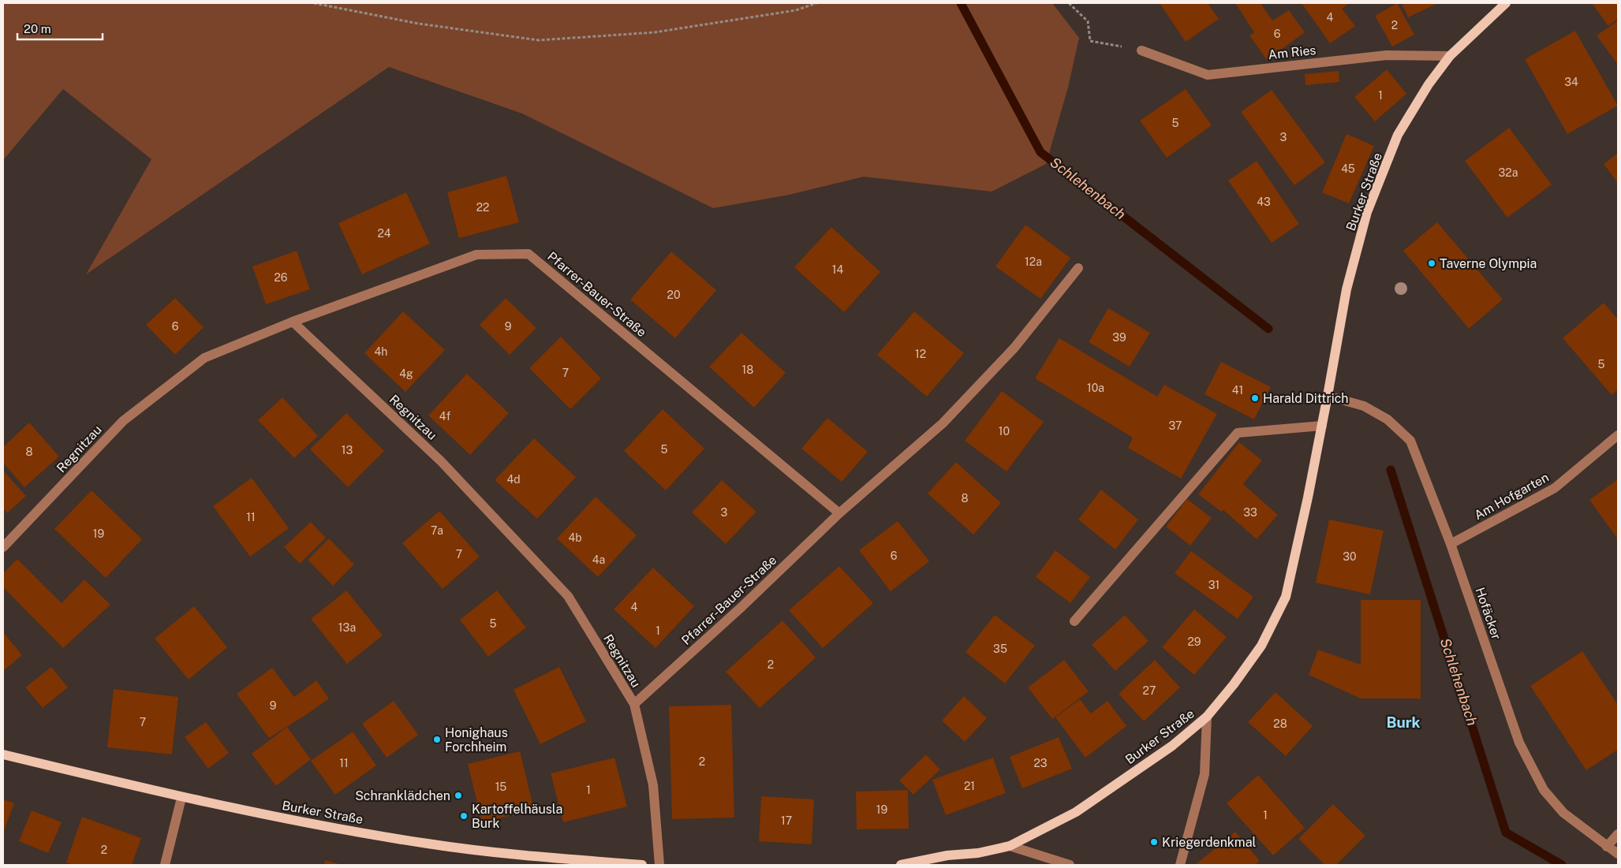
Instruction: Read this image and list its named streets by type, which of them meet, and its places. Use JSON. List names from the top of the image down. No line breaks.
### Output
{"streets":{"main road":["Burker Straße"],"street":["Am Ries","Pfarrer-Bauer-Straße","Regnitzau","Am Hofgarten","Hofäcker"]},"crossings":[["Am Ries","Burker Straße"],["Burker Straße","Hofäcker"],["Pfarrer-Bauer-Straße","Regnitzau"],["Am Hofgarten","Hofäcker"]],"districts":["Burk"],"water":["Schlehenbach"],"places":["Taverne Olympia","Harald Dittrich","Honighaus Forchheim","Schranklädchen","Kartoffelhäusla Burk","Kriegerdenkmal"],"house_numbers":["4","2","6","34","1","5","3","45","32a","43","22","24","12a","14","26","20","6","9","39","4h","12","5","18","7","4g","10a","41","4f","37","10","5","13","8","4d","8","3","33","11","7a","19","4b","7","6","30","4a","31","4","5","13a","1","29","35","2","27","9","7","28","2","11","23","21","15","1","19","1","17","2"],"scale_bar":"20 m"}
